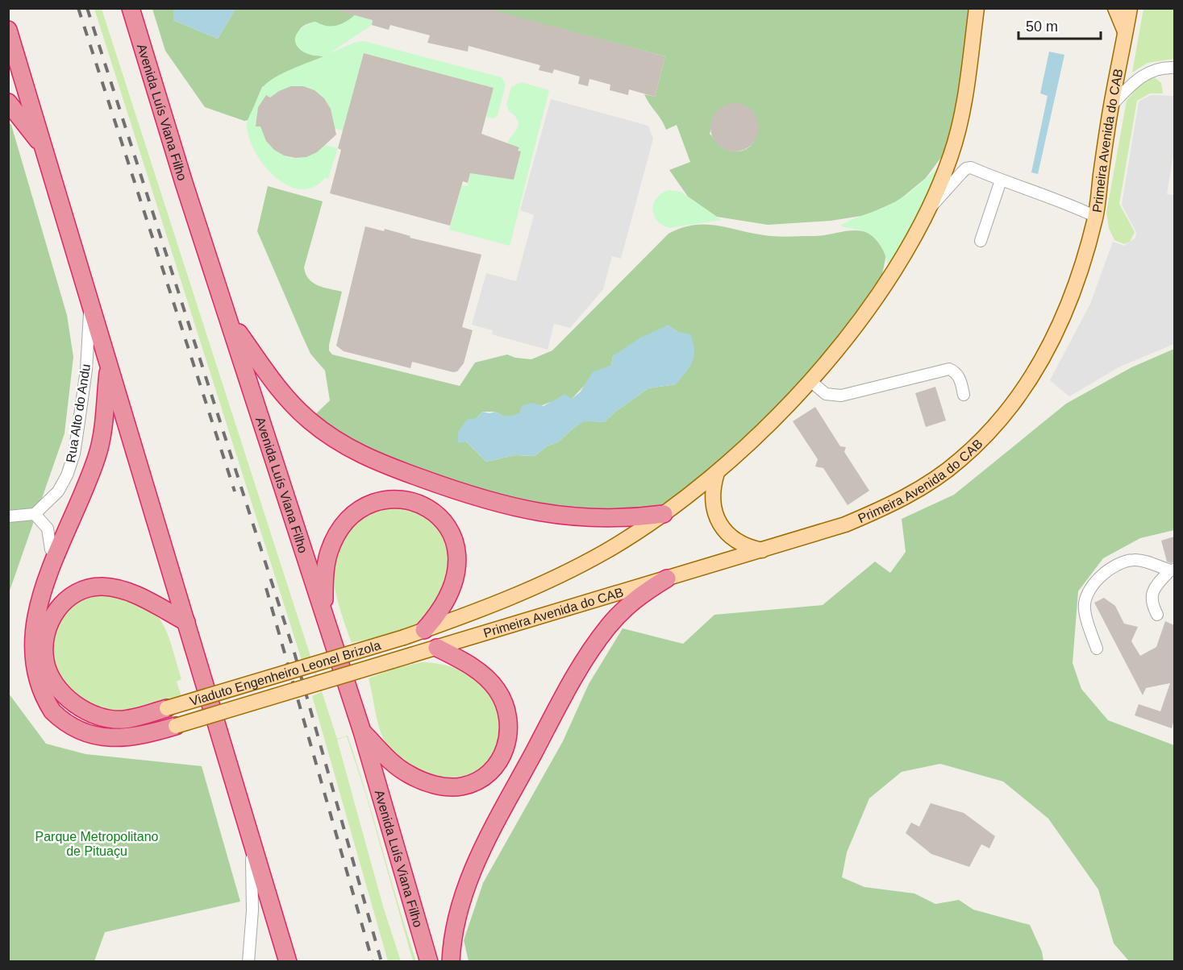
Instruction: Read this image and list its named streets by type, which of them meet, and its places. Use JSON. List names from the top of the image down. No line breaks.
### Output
{"streets":{"highway":["Avenida Luís Viana Filho"],"main road":["Primeira Avenida do CAB","Viaduto Engenheiro Leonel Brizola"],"lane":["Rua Alto do Andu"]},"crossings":[["Primeira Avenida do CAB","Viaduto Engenheiro Leonel Brizola"]],"parks":["Parque Metropolitano de Pituaçu"],"scale_bar":"50 m"}
